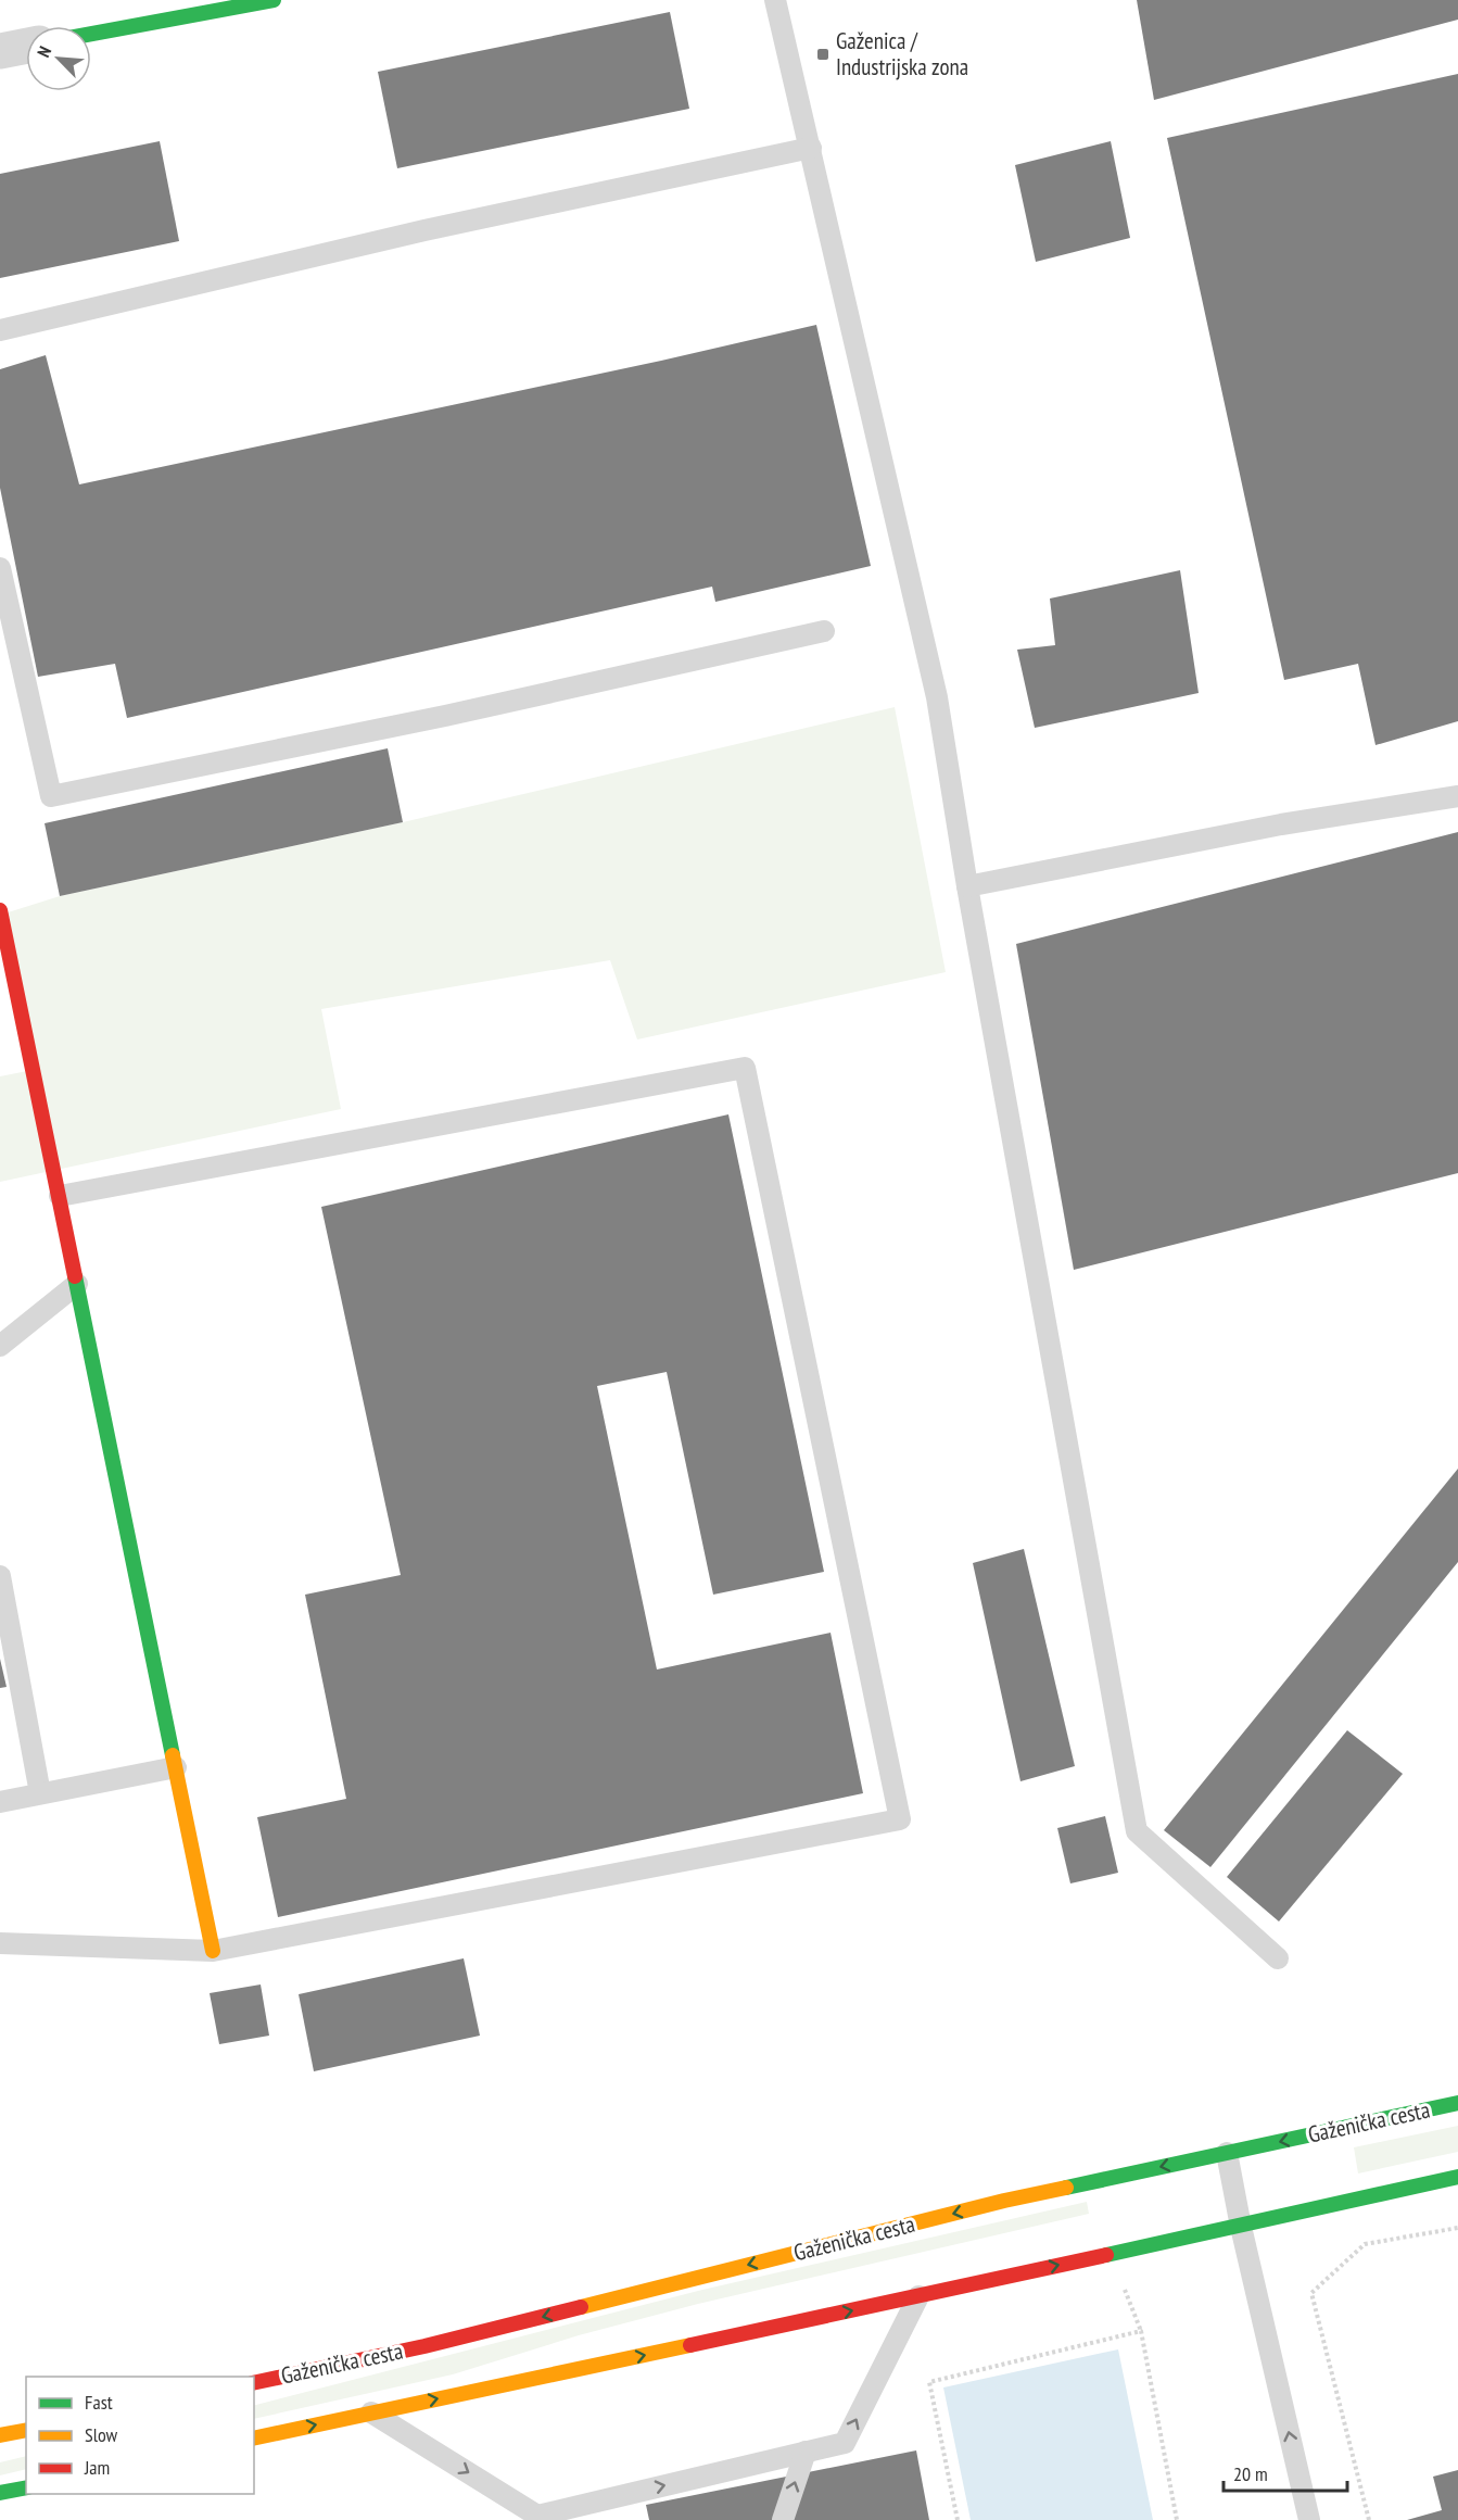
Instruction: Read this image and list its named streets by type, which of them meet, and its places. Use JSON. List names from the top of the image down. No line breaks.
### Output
{"streets":{"main road":["Gaženička cesta"]},"places":{"transit":["Gaženica / Industrijska zona"]},"legend":["Fast","Slow","Jam"],"scale_bar":"20 m","north":"top left"}
